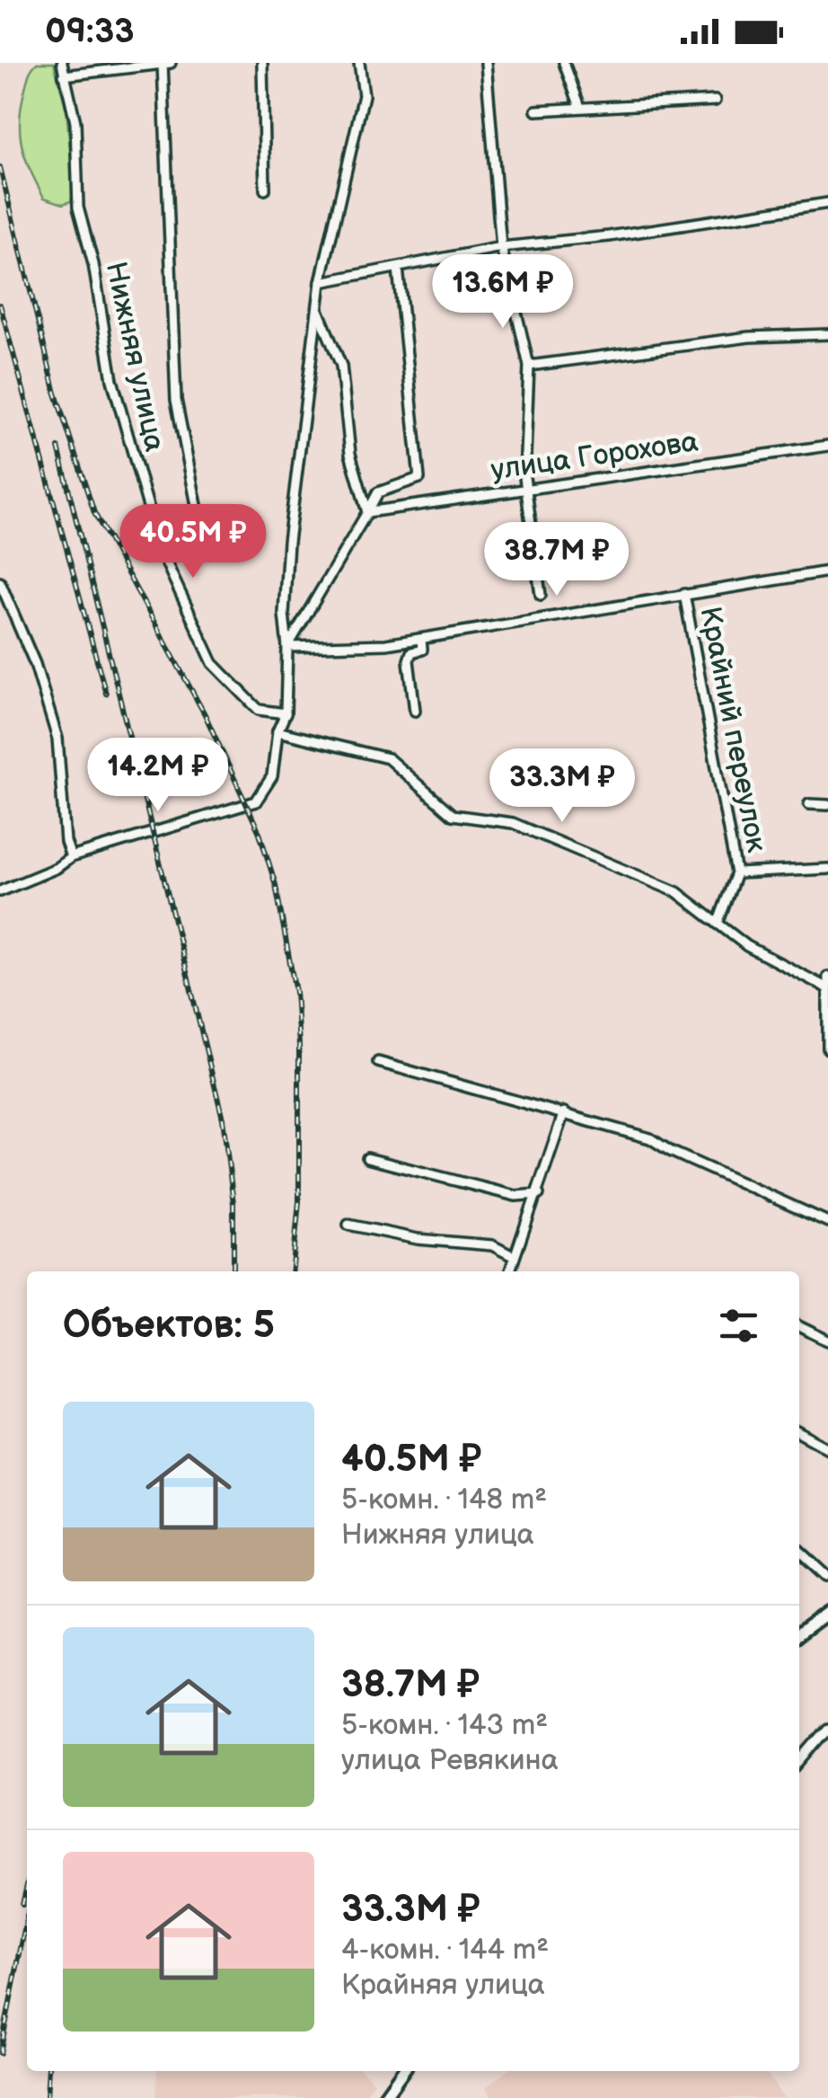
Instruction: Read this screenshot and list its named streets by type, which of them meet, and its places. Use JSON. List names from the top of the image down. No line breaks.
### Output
{"streets":{"street":["Нижняя улица","улица Горохова","Крайний переулок"]},"page":{"status":"09:33","price":["13.6M ₽","40.5M ₽","38.7M ₽","14.2M ₽","33.3M ₽"],"heading":"Объектов: 5","list":[{"name":"40.5M ₽","note":"5-комн. · 148 m² · Нижняя улица"},{"name":"38.7M ₽","note":"5-комн. · 143 m² · улица Ревякина"},{"name":"33.3M ₽","note":"4-комн. · 144 m² · Крайняя улица"}]}}
